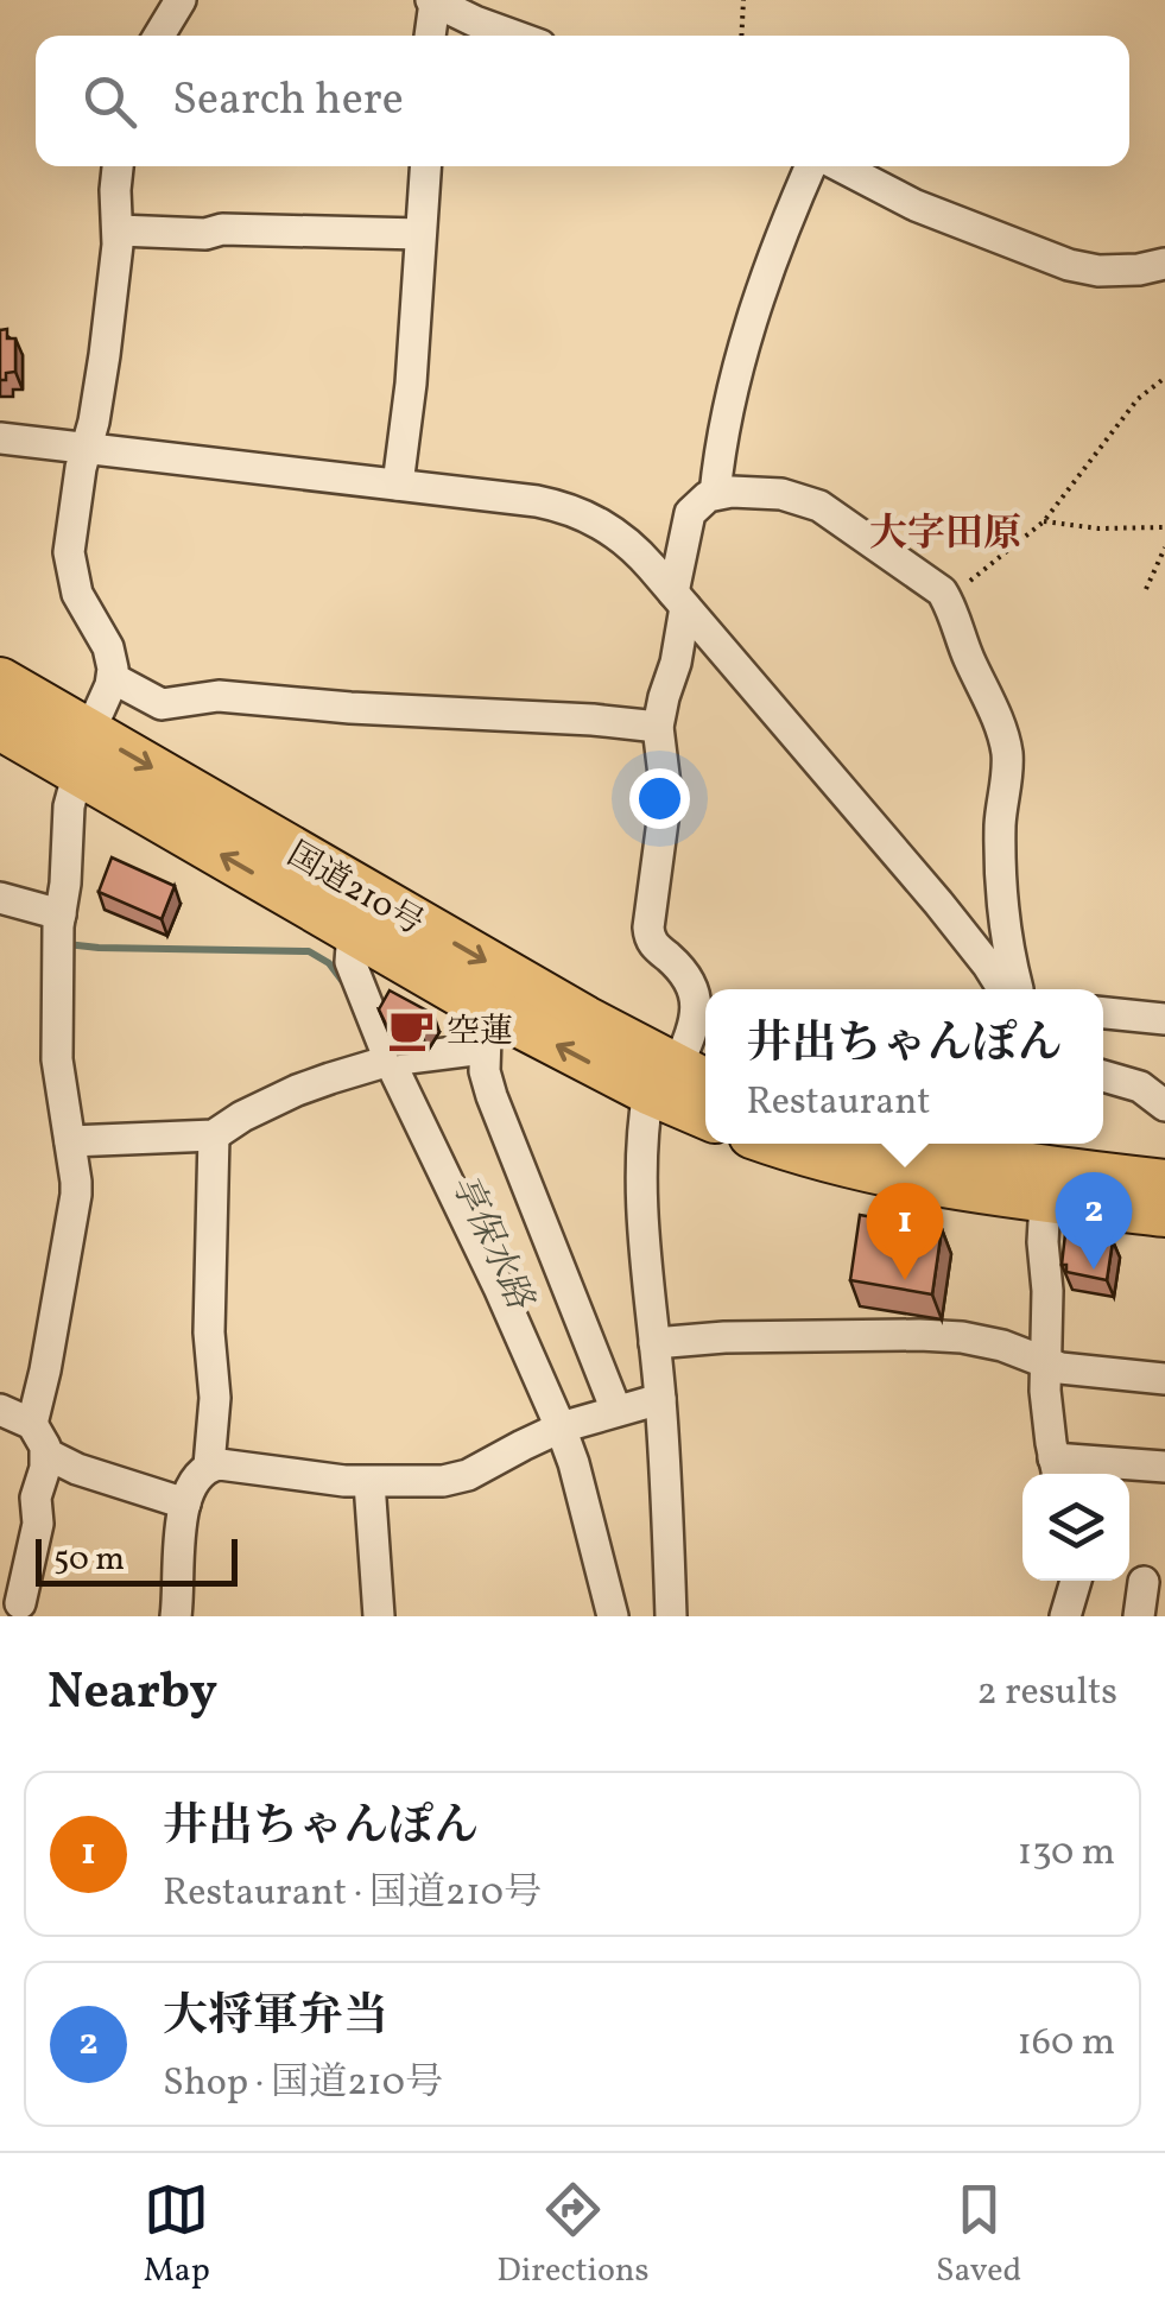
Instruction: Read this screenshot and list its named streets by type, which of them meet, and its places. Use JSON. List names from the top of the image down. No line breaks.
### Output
{"streets":{"highway":["国道210号"]},"districts":["大字田原"],"water":["享保水路"],"places":{"cafe":["空蓮"]},"scale_bar":"50 m","page":{"search":"Search here","popup":["井出ちゃんぽん","Restaurant"],"pins":["2","1"],"scale":"50 m","heading":["Nearby","2 results"],"list":[{"mark":"1","name":"井出ちゃんぽん","note":"Restaurant · 国道210号","value":"130 m"},{"mark":"2","name":"大将軍弁当","note":"Shop · 国道210号","value":"160 m"}],"nav":["Map","Directions","Saved"]}}
